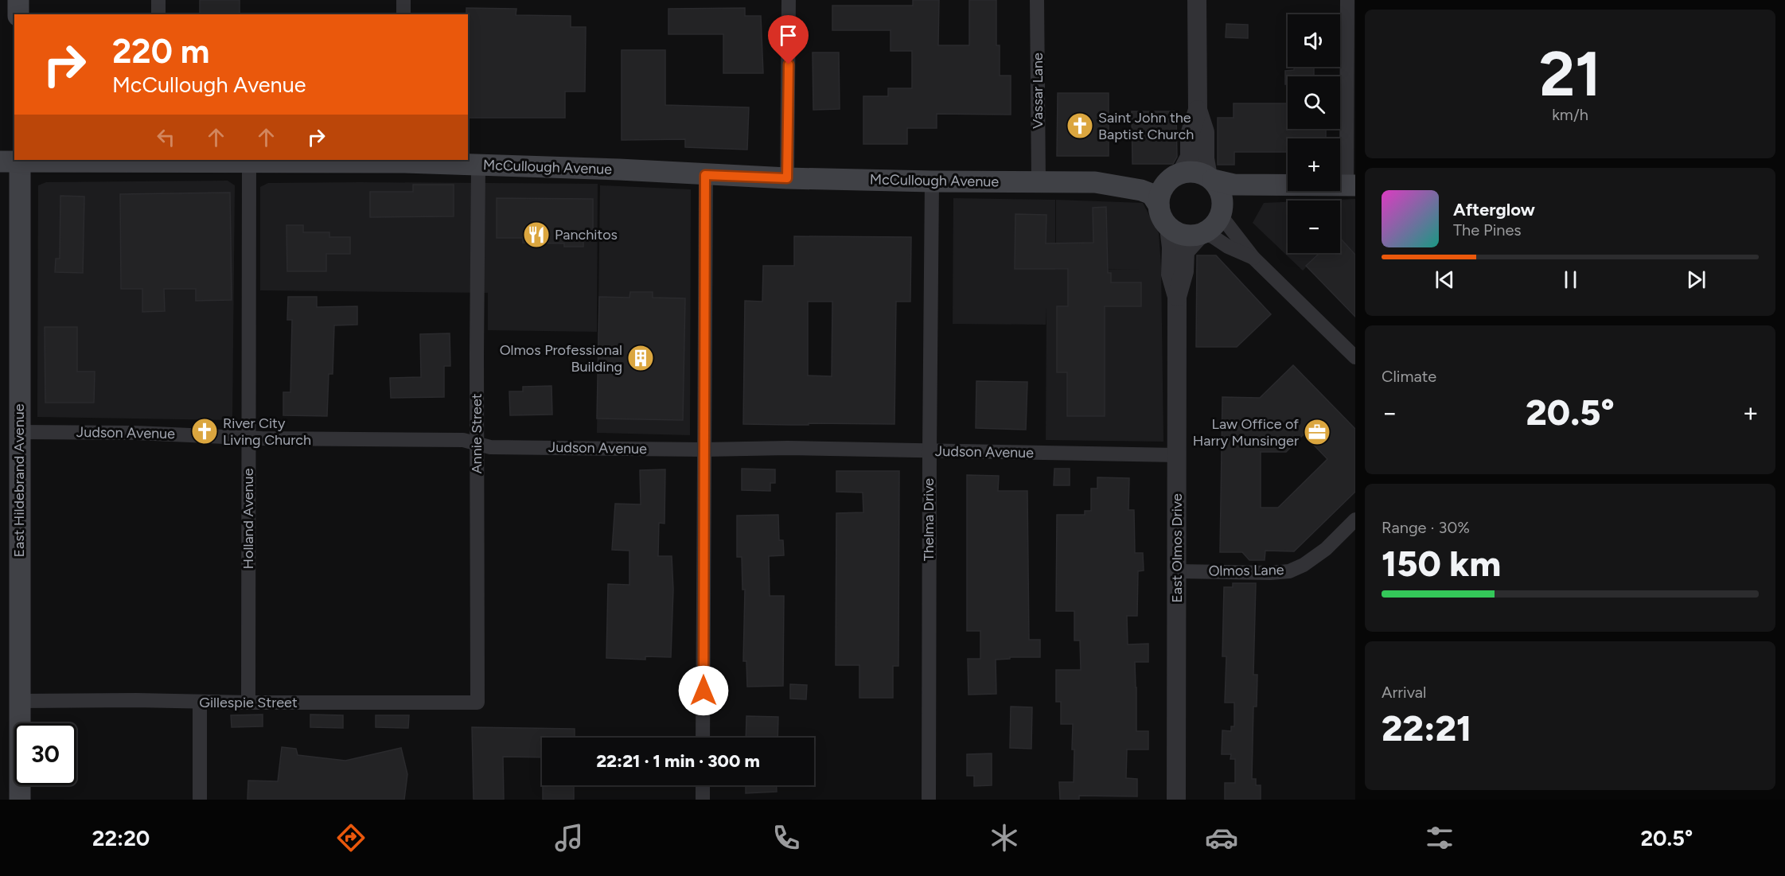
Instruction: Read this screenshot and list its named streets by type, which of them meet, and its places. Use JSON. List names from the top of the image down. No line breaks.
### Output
{"streets":{"main road":["McCullough Avenue","East Hildebrand Avenue"],"street":["Vassar Lane","Judson Avenue","Annie Street","Holland Avenue","Thelma Drive","East Olmos Drive","Olmos Lane","Gillespie Street"]},"crossings":[["Vassar Lane","McCullough Avenue"],["McCullough Avenue","Annie Street"],["McCullough Avenue","East Hildebrand Avenue"],["McCullough Avenue","Holland Avenue"],["McCullough Avenue","Thelma Drive"],["McCullough Avenue","East Olmos Drive"],["Judson Avenue","Annie Street"],["Judson Avenue","East Hildebrand Avenue"],["Judson Avenue","Holland Avenue"],["Judson Avenue","Thelma Drive"],["Judson Avenue","East Olmos Drive"],["Annie Street","Gillespie Street"],["East Hildebrand Avenue","Gillespie Street"],["Holland Avenue","Gillespie Street"],["East Olmos Drive","Olmos Lane"]],"places":{"church":["Saint John the Baptist Church","River City Living Church"],"restaurant":["Panchitos"],"building":["Olmos Professional Building"],"office":["Law Office of Harry Munsinger"]},"page":{"tile":[["21","km/h"],"Climate",["Range · 30%","150 km"],["Arrival","22:21"]],"map_buttons":["+","−"],"turn":["220 m","McCullough Avenue"],"song":["Afterglow","The Pines"],"heat":["−","20.5°","+"],"limit":"30","trip":"22:21 · 1 min · 300 m","tabs":["22:20","20.5°"]}}
